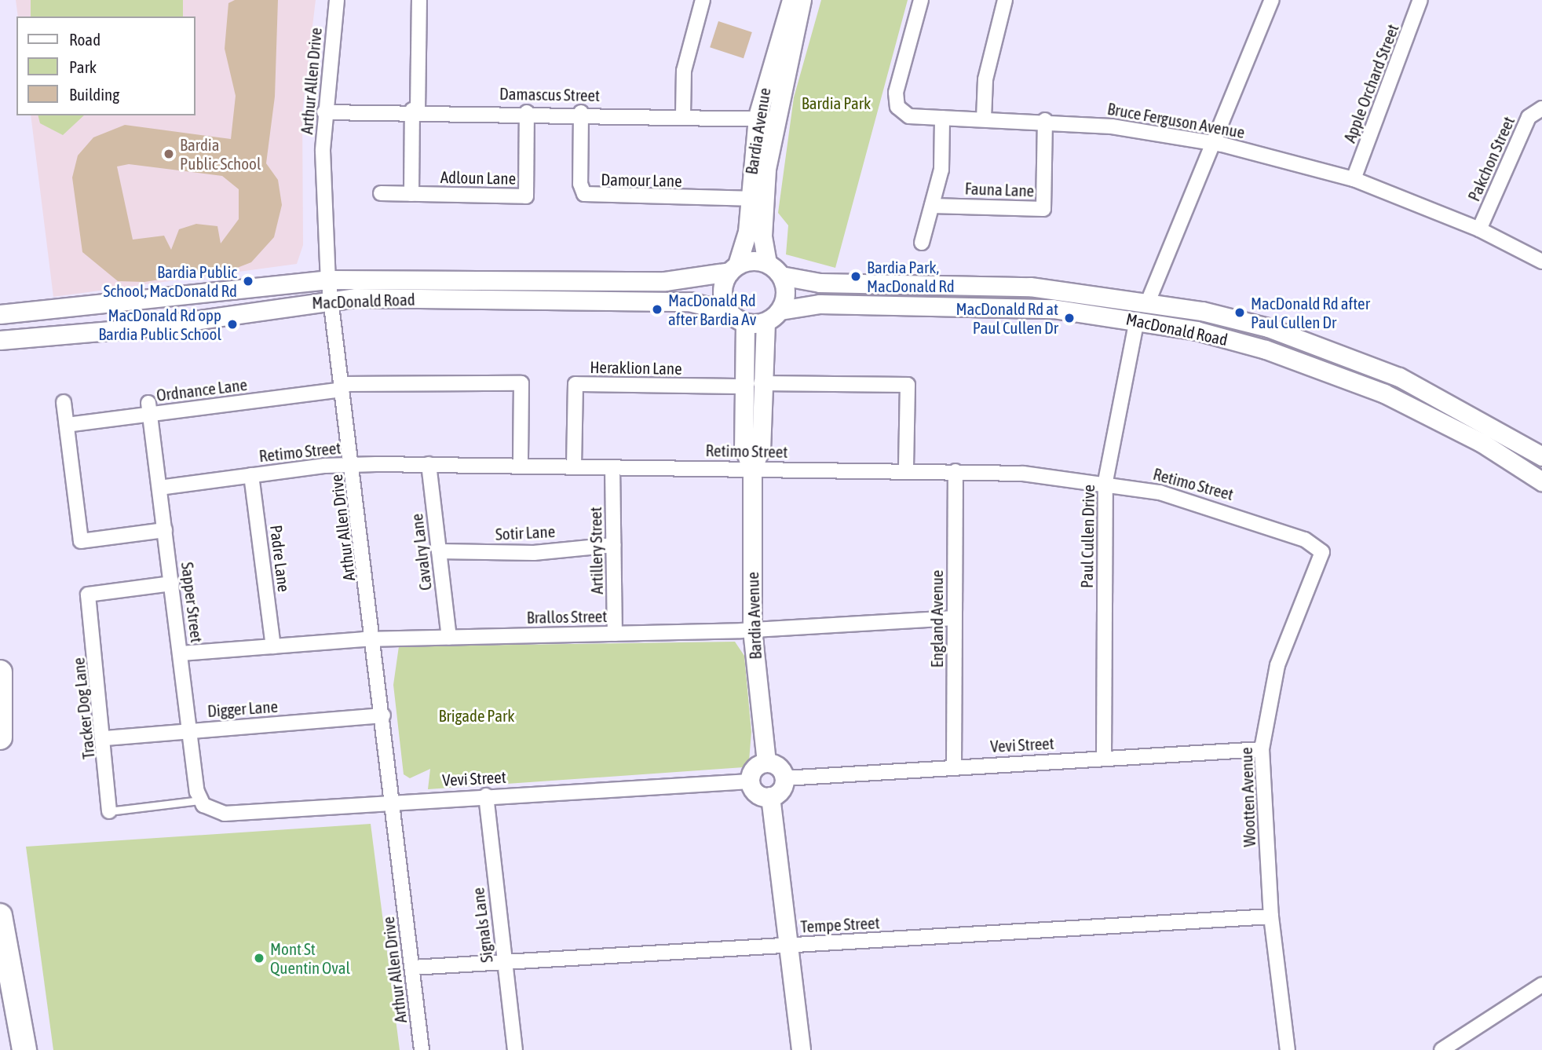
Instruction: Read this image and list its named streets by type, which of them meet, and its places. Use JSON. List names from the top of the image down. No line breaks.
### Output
{"streets":{"street":["Arthur Allen Drive","Apple Orchard Street","Damascus Street","Bruce Ferguson Avenue","Bardia Avenue","Pakchon Street","Adloun Lane","Damour Lane","Fauna Lane","MacDonald Road","Heraklion Lane","Ordnance Lane","Retimo Street","Sotir Lane","Paul Cullen Drive","Artillery Street","Cavalry Lane","Padre Lane","Sapper Street","Brallos Street","England Avenue","Tracker Dog Lane","Digger Lane","Vevi Street","Wootten Avenue","Tempe Street","Signals Lane"]},"crossings":[["Arthur Allen Drive","Damascus Street"],["Arthur Allen Drive","MacDonald Road"],["Arthur Allen Drive","Ordnance Lane"],["Arthur Allen Drive","Retimo Street"],["Arthur Allen Drive","Brallos Street"],["Arthur Allen Drive","Digger Lane"],["Arthur Allen Drive","Vevi Street"],["Arthur Allen Drive","Tempe Street"],["Apple Orchard Street","Bruce Ferguson Avenue"],["Damascus Street","Bardia Avenue"],["Damascus Street","Adloun Lane"],["Damascus Street","Damour Lane"],["Bruce Ferguson Avenue","Pakchon Street"],["Bruce Ferguson Avenue","Fauna Lane"],["Bardia Avenue","Damour Lane"],["Bardia Avenue","MacDonald Road"],["Bardia Avenue","Heraklion Lane"],["Bardia Avenue","Retimo Street"],["Bardia Avenue","Brallos Street"],["Bardia Avenue","Vevi Street"],["MacDonald Road","Paul Cullen Drive"],["Heraklion Lane","Retimo Street"],["Ordnance Lane","Retimo Street"],["Ordnance Lane","Sapper Street"],["Retimo Street","Paul Cullen Drive"],["Retimo Street","Artillery Street"],["Retimo Street","Cavalry Lane"],["Retimo Street","Padre Lane"],["Retimo Street","Sapper Street"],["Retimo Street","England Avenue"],["Retimo Street","Wootten Avenue"],["Sotir Lane","Artillery Street"],["Sotir Lane","Cavalry Lane"],["Paul Cullen Drive","Vevi Street"],["Artillery Street","Brallos Street"],["Cavalry Lane","Brallos Street"],["Padre Lane","Brallos Street"],["Sapper Street","Brallos Street"],["Sapper Street","Tracker Dog Lane"],["Sapper Street","Digger Lane"],["Sapper Street","Vevi Street"],["Brallos Street","England Avenue"],["England Avenue","Vevi Street"],["Tracker Dog Lane","Digger Lane"],["Tracker Dog Lane","Vevi Street"],["Vevi Street","Wootten Avenue"],["Vevi Street","Signals Lane"],["Wootten Avenue","Tempe Street"],["Tempe Street","Signals Lane"]],"parks":["Bardia Park","Brigade Park"],"places":["Bardia Public School","Bardia Park, MacDonald Rd","Bardia Public School, MacDonald Rd","MacDonald Rd after Bardia Av","MacDonald Rd after Paul Cullen Dr","MacDonald Rd at Paul Cullen Dr","MacDonald Rd opp Bardia Public School","Mont St Quentin Oval"],"legend":["Road","Park","Building"]}
